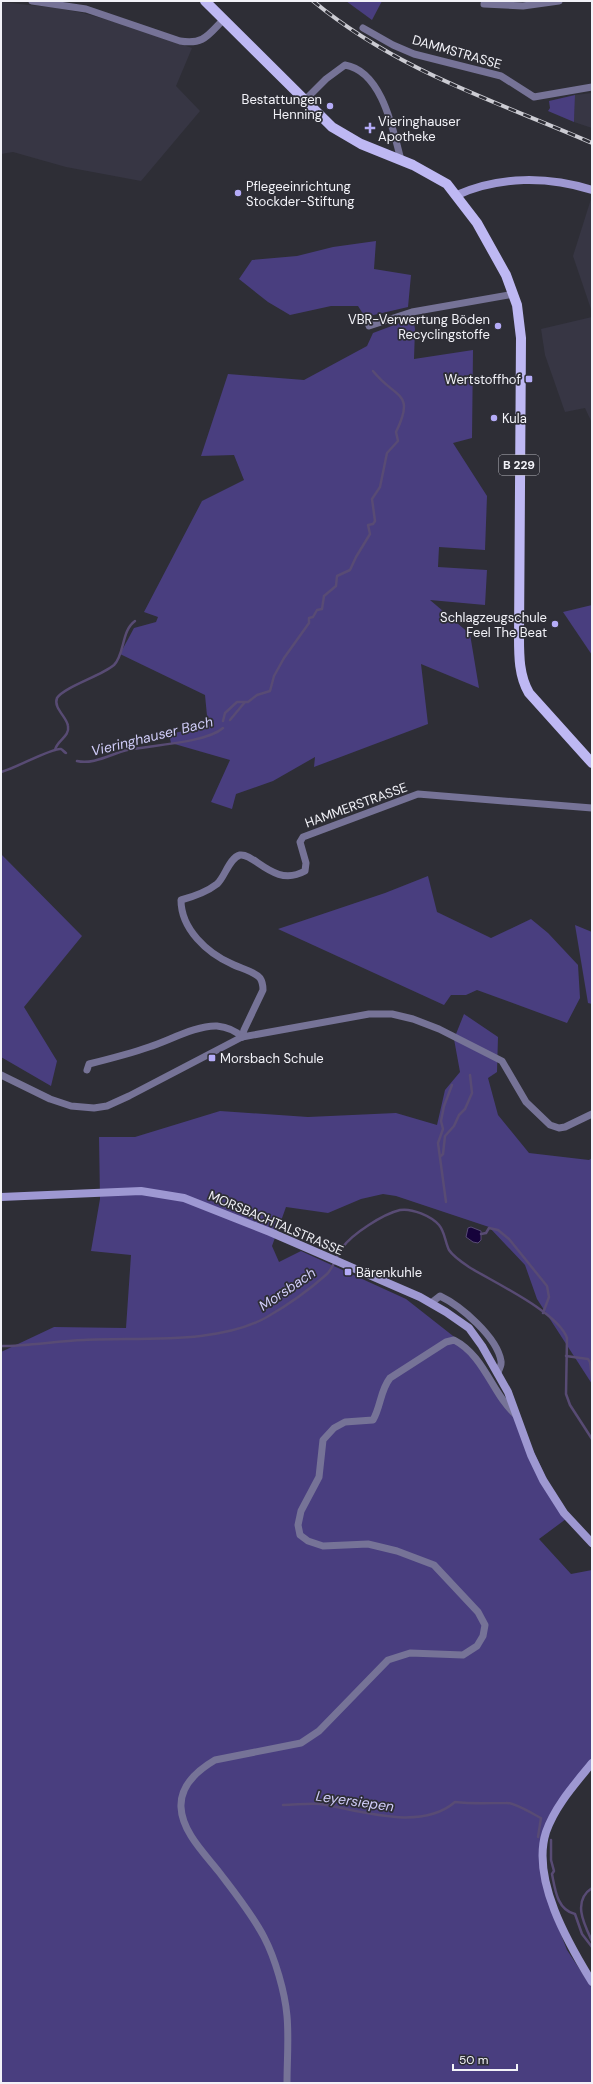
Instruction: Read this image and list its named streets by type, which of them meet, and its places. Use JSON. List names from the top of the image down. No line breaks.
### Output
{"streets":{"main road":["B 229","MORSBACHTALSTRASSE"],"street":["DAMMSTRASSE","HAMMERSTRASSE"]},"water":["Vieringhauser Bach","Morsbach","Leyersiepen"],"places":{"other":["Bestattungen Henning","Pflegeeinrichtung Stockder-Stiftung","VBR-Verwertung Böden Recyclingstoffe","Kula","Schlagzeugschule Feel The Beat"],"health":["Vieringhauser Apotheke"],"transit":["Wertstoffhof","Morsbach Schule","Bärenkuhle"]},"scale_bar":"50 m"}
